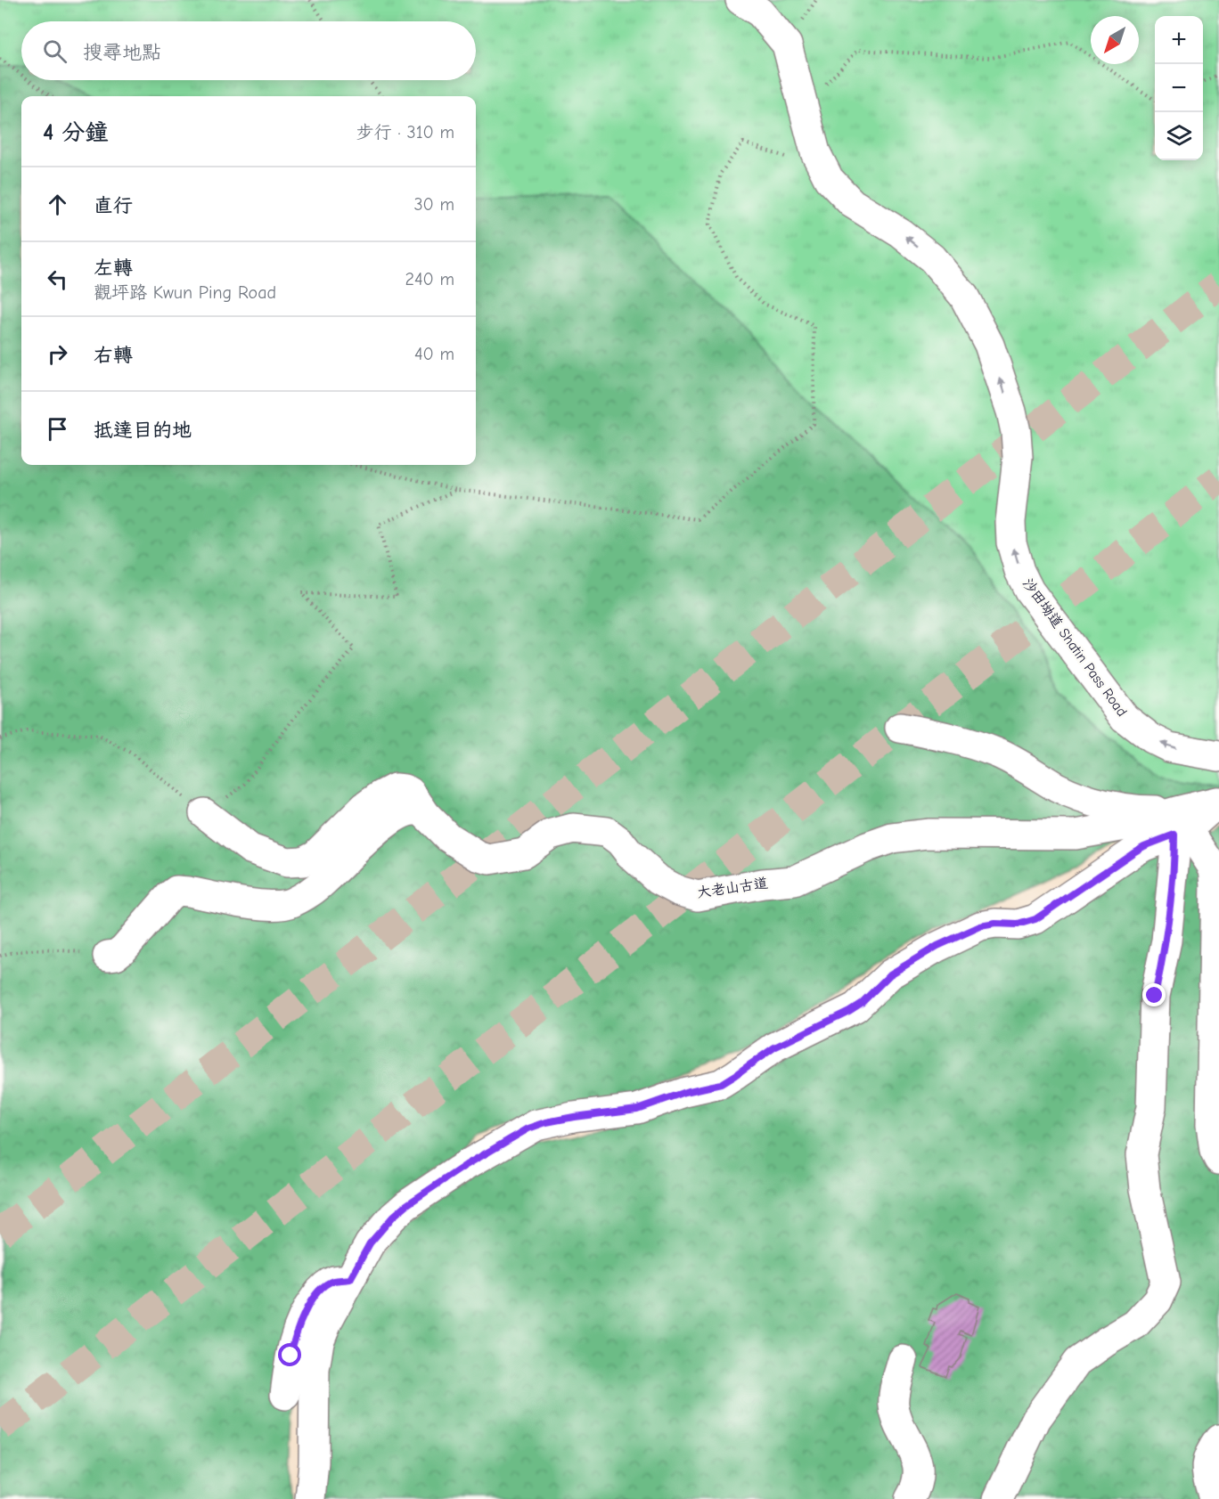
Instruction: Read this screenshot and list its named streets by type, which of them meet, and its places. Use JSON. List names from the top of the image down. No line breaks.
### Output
{"streets":{"street":["沙田坳道 Shatin Pass Road","大老山古道"]},"one_way":["沙田坳道 Shatin Pass Road"],"north":"bottom left","page":{"map_buttons":["+","−"],"search":"搜尋地點","heading":["4 分鐘","步行 · 310 m"],"list":[["直行","30 m"],["左轉","觀坪路 Kwun Ping Road","240 m"],["右轉","40 m"],"抵達目的地"]}}
